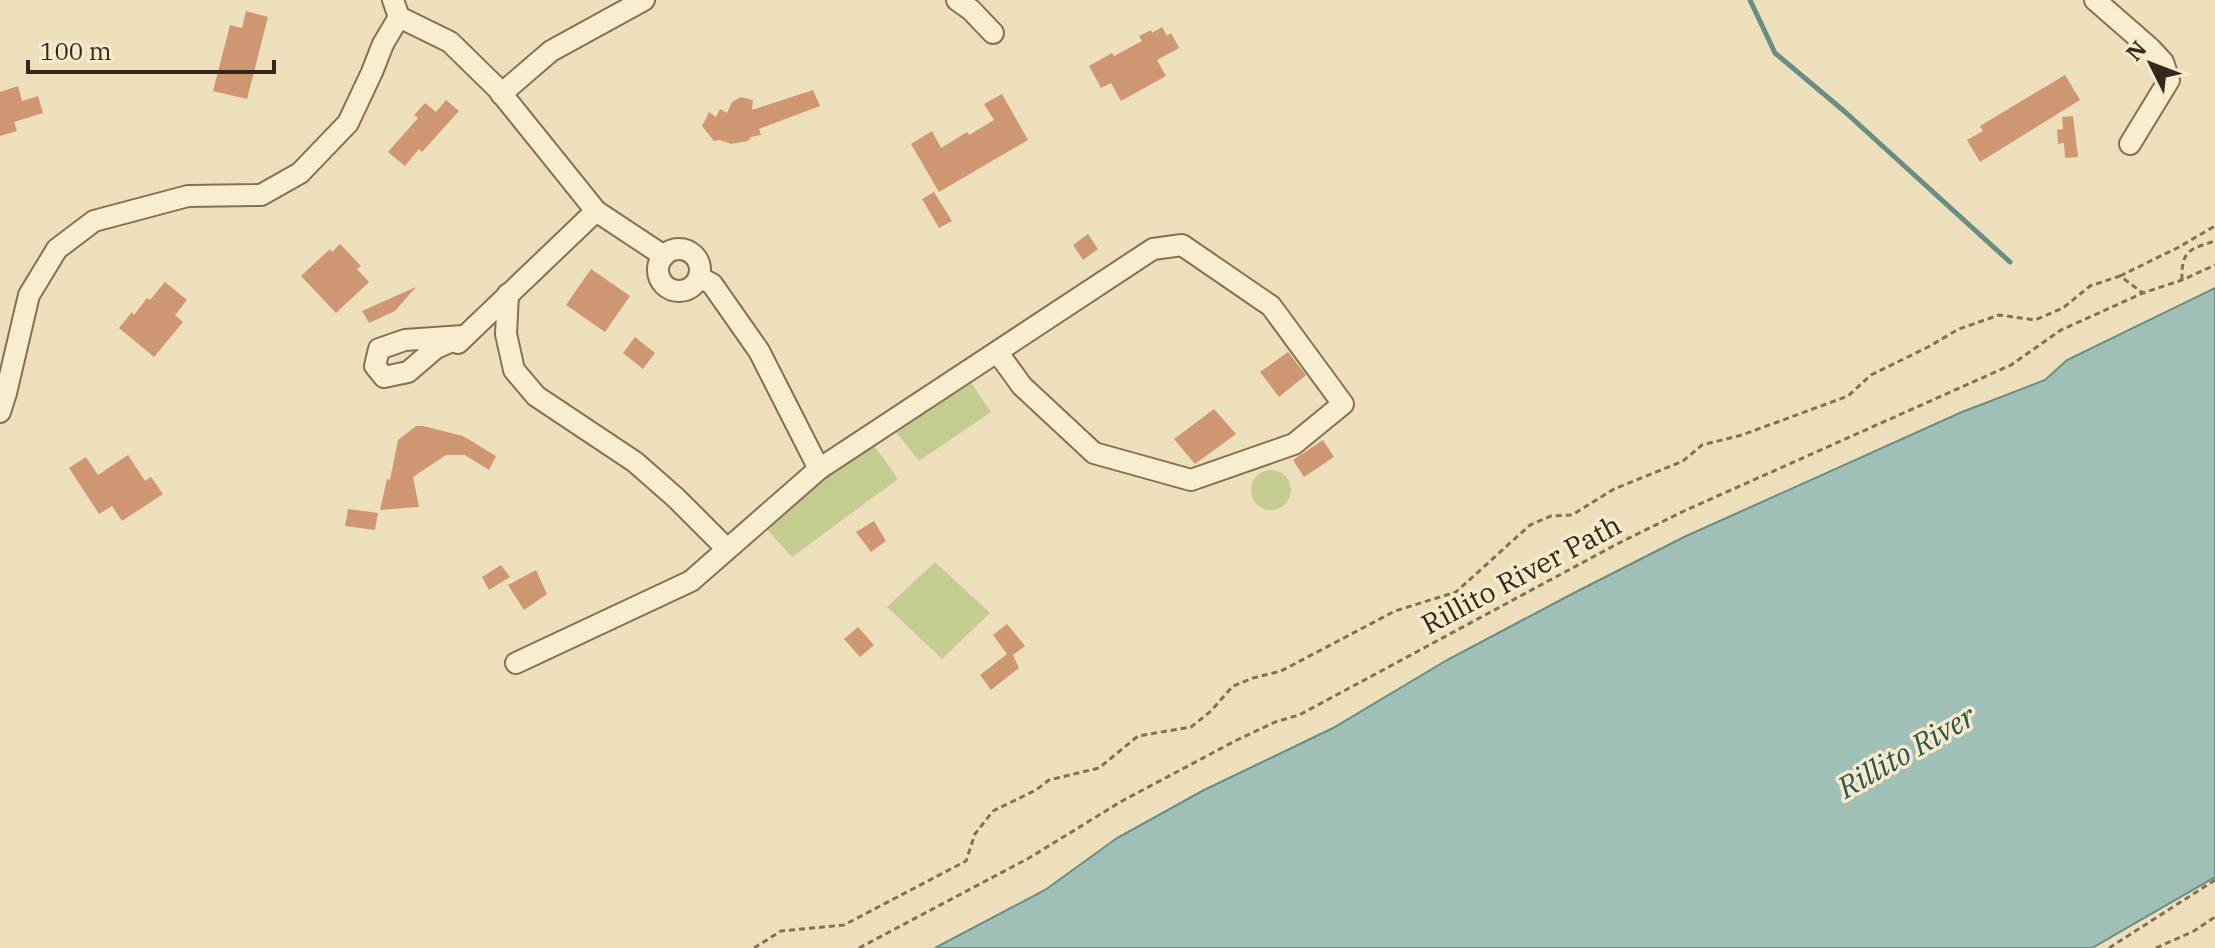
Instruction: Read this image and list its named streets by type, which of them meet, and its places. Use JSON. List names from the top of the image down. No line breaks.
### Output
{"streets":{"path":["Rillito River Path"]},"water":["Rillito River"],"scale_bar":"100 m","north":"top left"}
